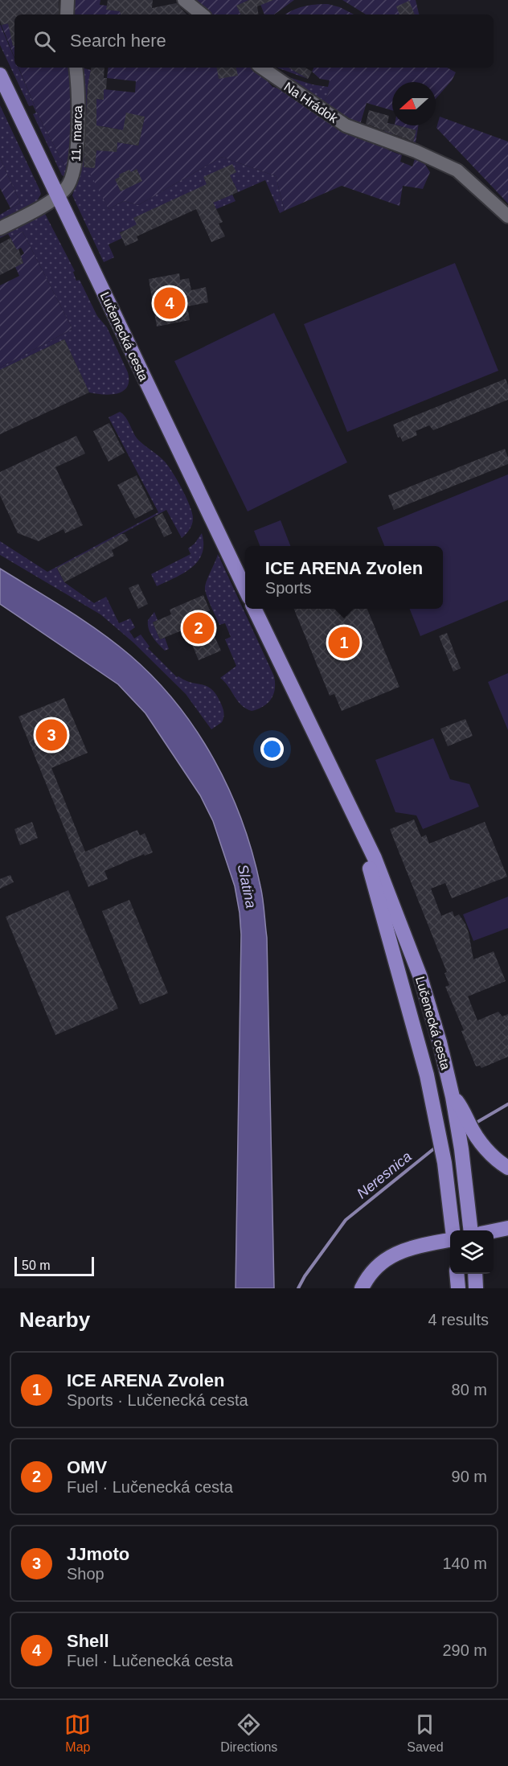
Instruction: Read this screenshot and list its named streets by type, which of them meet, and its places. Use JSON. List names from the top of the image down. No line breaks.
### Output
{"streets":{"main road":["Lučenecká cesta"],"street":["Na Hrádok","11. marca"]},"crossings":[["11. marca","Lučenecká cesta"]],"water":["Slatina","Neresnica"],"scale_bar":"50 m","north":"left","page":{"search":"Search here","pins":["4","2","1","3"],"popup":["ICE ARENA Zvolen","Sports"],"scale":"50 m","heading":["Nearby","4 results"],"list":[{"mark":"1","name":"ICE ARENA Zvolen","note":"Sports · Lučenecká cesta","value":"80 m"},{"mark":"2","name":"OMV","note":"Fuel · Lučenecká cesta","value":"90 m"},{"mark":"3","name":"JJmoto","note":"Shop","value":"140 m"},{"mark":"4","name":"Shell","note":"Fuel · Lučenecká cesta","value":"290 m"}],"nav":["Map","Directions","Saved"]}}
